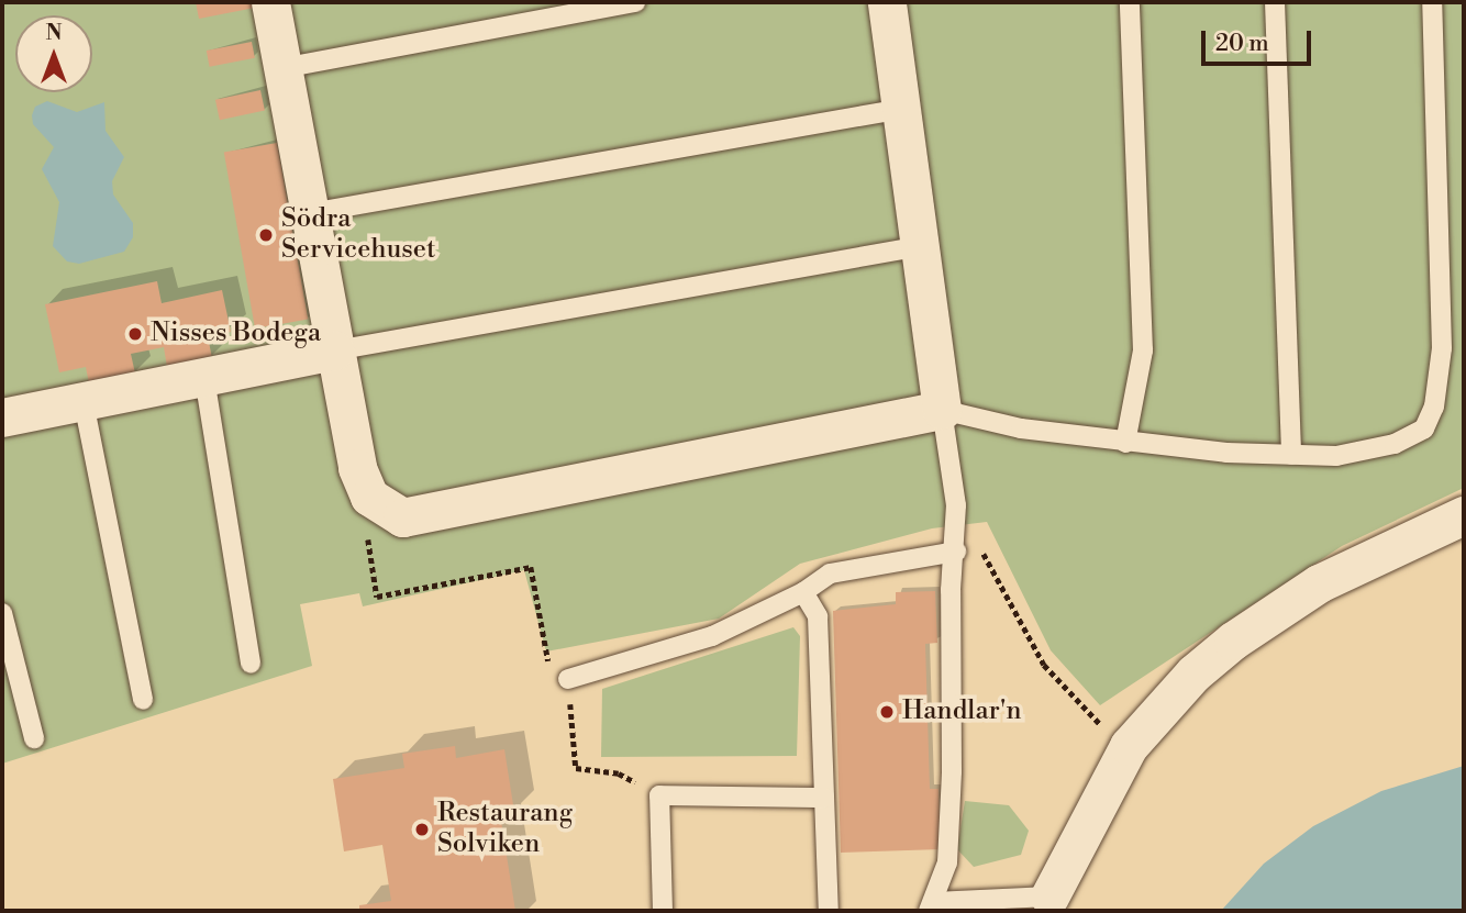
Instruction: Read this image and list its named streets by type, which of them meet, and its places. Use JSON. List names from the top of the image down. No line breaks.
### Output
{"places":["Södra Servicehuset","Nisses Bodega","Handlar'n","Restaurang Solviken"],"scale_bar":"20 m","north":"top"}
